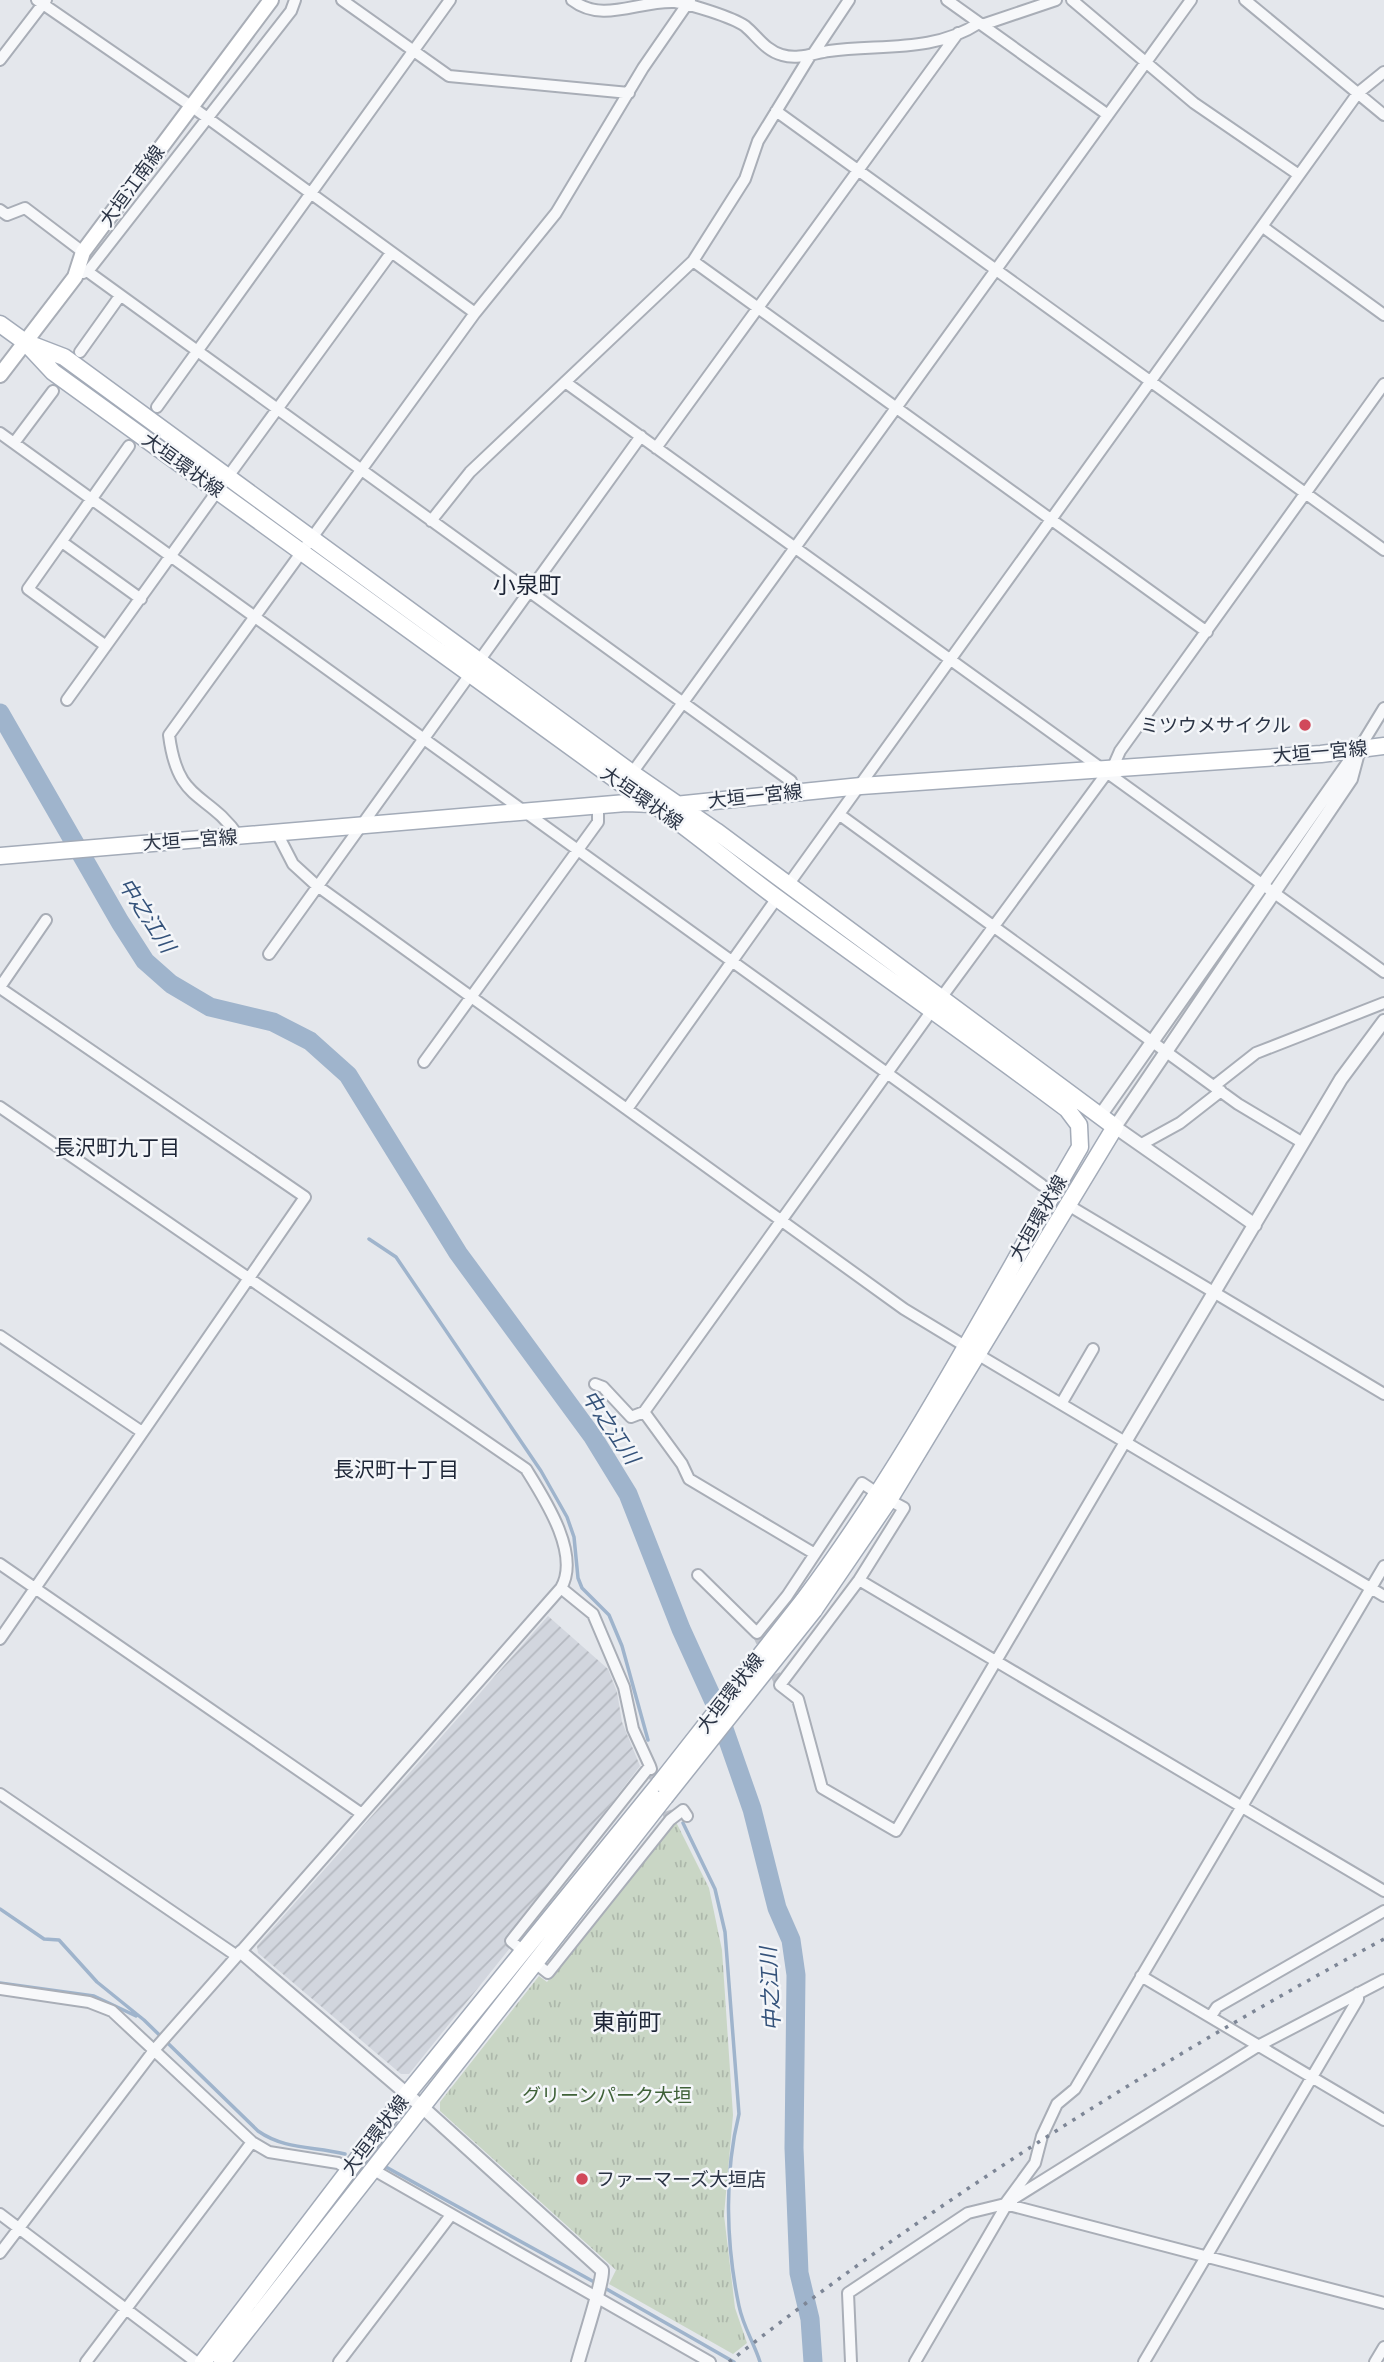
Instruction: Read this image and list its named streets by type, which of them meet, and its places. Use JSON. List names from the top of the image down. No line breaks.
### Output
{"streets":{"main road":["大垣江南線","大垣環状線","大垣一宮線"]},"crossings":[["大垣江南線","大垣環状線"],["大垣環状線","大垣一宮線"]],"districts":["小泉町","長沢町九丁目","長沢町十丁目","東前町"],"water":["中之江川"],"parks":["グリーンパーク大垣"],"places":["ミツウメサイクル","ファーマーズ大垣店"]}
